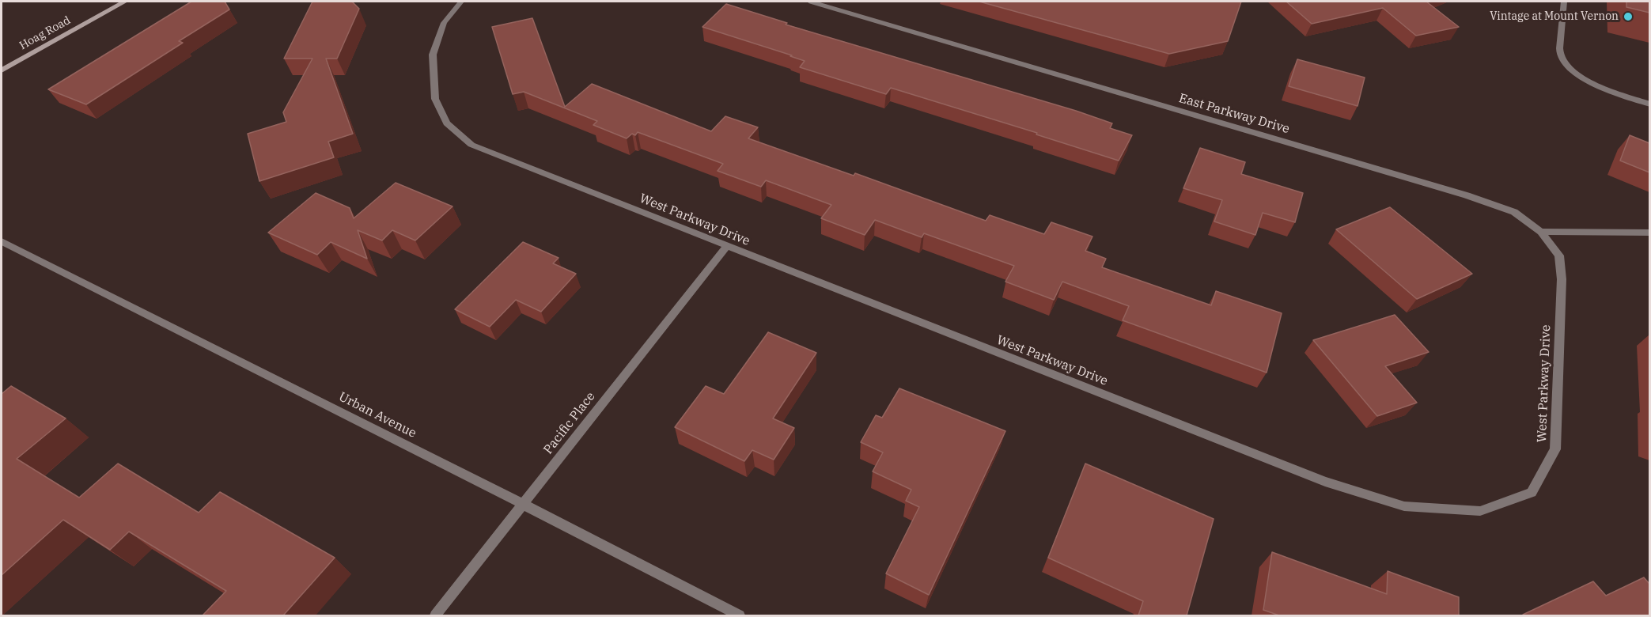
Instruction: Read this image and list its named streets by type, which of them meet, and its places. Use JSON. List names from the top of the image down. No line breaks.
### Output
{"streets":{"street":["Hoag Road","East Parkway Drive","West Parkway Drive","Urban Avenue","Pacific Place"]},"crossings":[["East Parkway Drive","West Parkway Drive"],["West Parkway Drive","Pacific Place"],["Urban Avenue","Pacific Place"]],"places":["Vintage at Mount Vernon"]}
